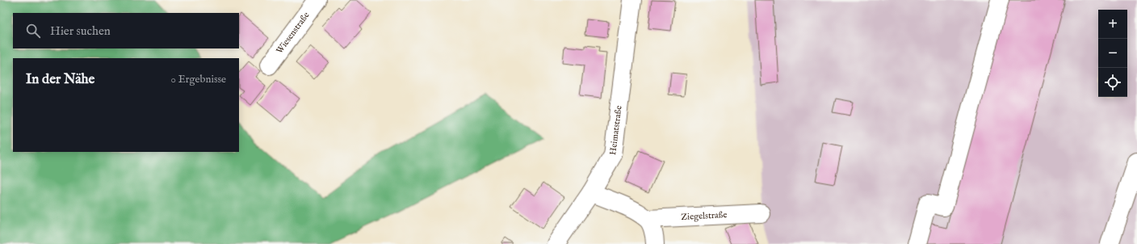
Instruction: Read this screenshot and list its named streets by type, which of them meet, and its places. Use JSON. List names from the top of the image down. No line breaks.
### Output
{"streets":{"street":["Wiesenstraße","Heimatstraße","Ziegelstraße"]},"page":{"map_buttons":["+","−"],"search":"Hier suchen","heading":["In der Nähe","0 Ergebnisse"]}}
